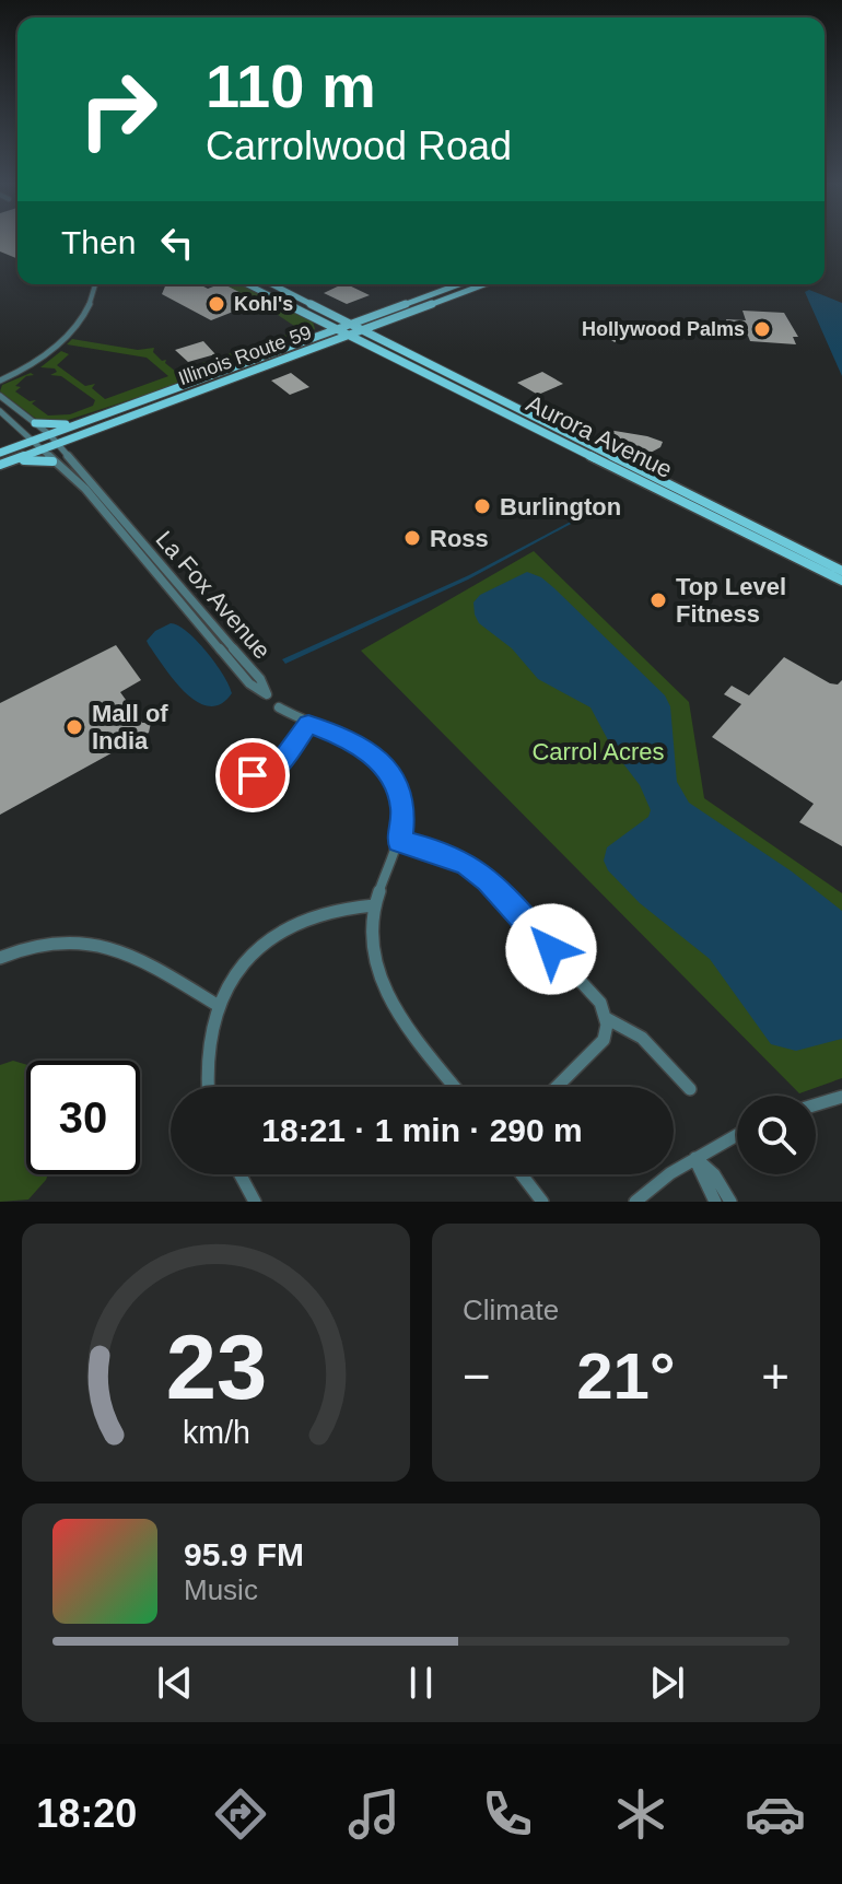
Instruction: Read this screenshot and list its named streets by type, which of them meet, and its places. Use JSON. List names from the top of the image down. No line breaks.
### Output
{"streets":{"main road":["Illinois Route 59","Aurora Avenue"],"street":["La Fox Avenue"]},"crossings":[["Illinois Route 59","Aurora Avenue"],["Illinois Route 59","La Fox Avenue"]],"parks":["Carrol Acres"],"places":["Kohl's","Hollywood Palms","Burlington","Ross","Top Level Fitness","Mall of India"],"page":{"turn":["110 m","Carrolwood Road"],"then":"Then","limit":"30","trip":"18:21 · 1 min · 290 m","tile":"Climate","heat":["−","21°","+"],"song":["95.9 FM","Music"],"tabs":"18:20","gauge":["23","km/h"]}}
